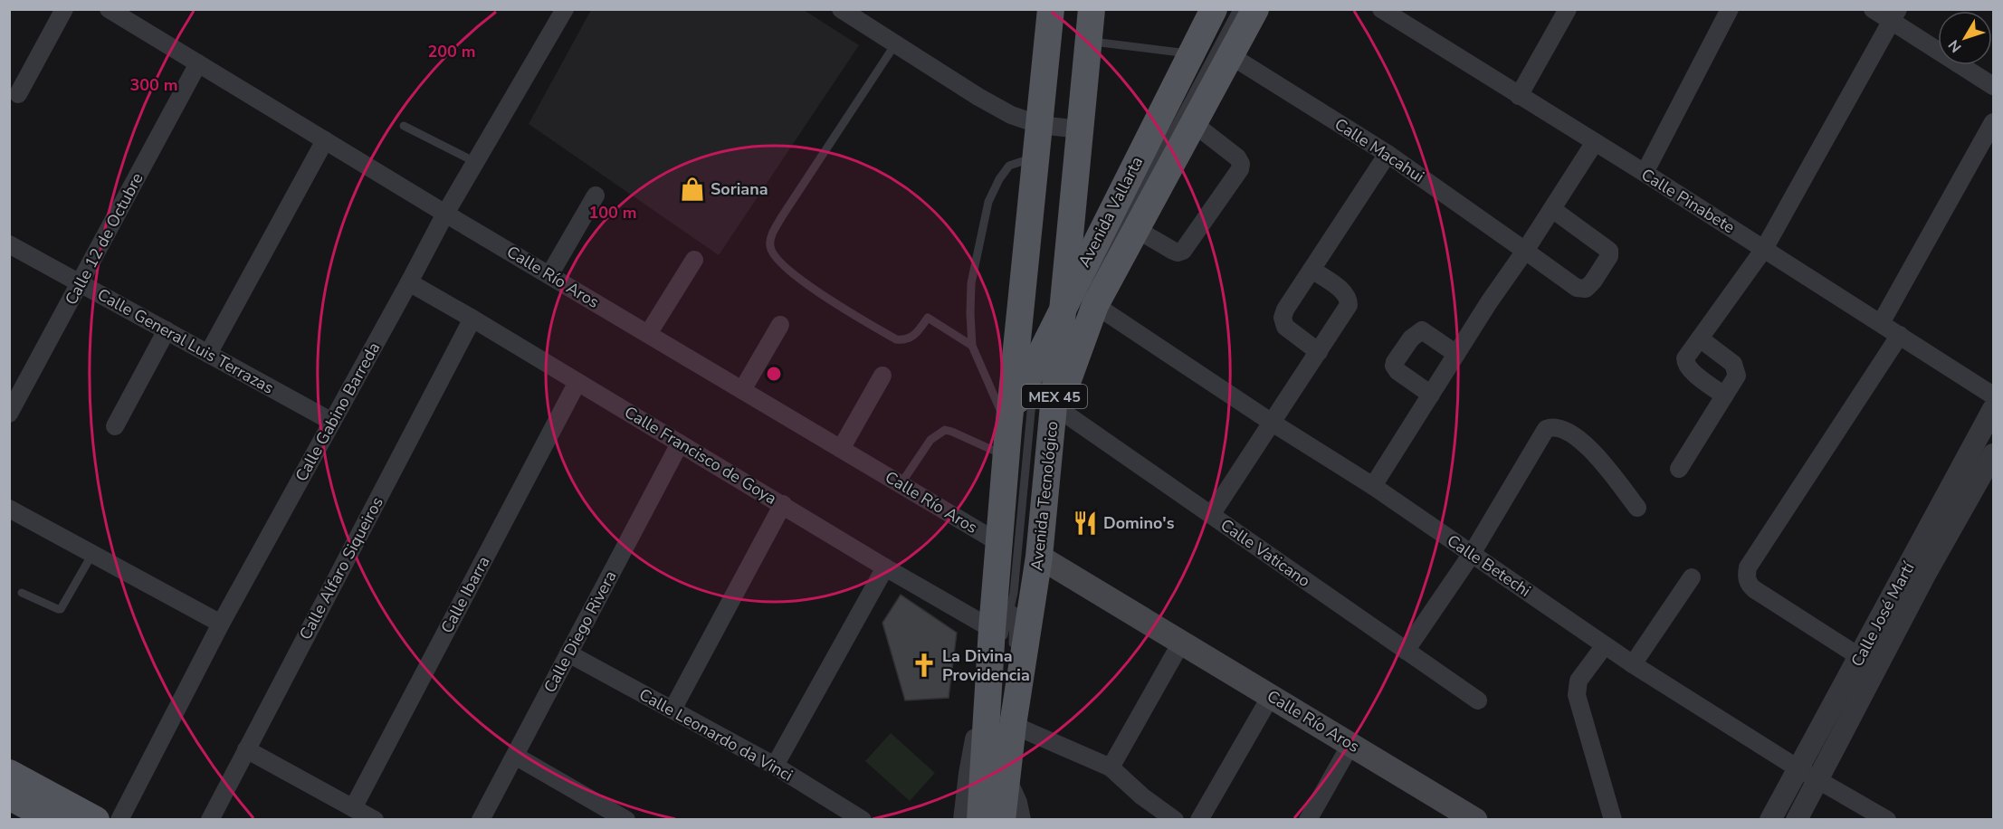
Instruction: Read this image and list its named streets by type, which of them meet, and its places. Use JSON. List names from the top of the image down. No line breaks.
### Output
{"streets":{"main road":["Avenida Vallarta","Calle Río Aros","MEX 45","Avenida Tecnológico"],"street":["Calle Macahui","Calle Pinabete","Calle 12 de Octubre","Calle General Luis Terrazas","Calle Gabino Barreda","Calle Francisco de Goya","Calle Vaticano","Calle Betechi","Calle Alfaro Siqueiros","Calle Ibarra","Calle José Martí","Calle Diego Rivera","Calle Leonardo da Vinci"]},"crossings":[["Calle Macahui","Avenida Vallarta"],["Avenida Vallarta","MEX 45"],["Avenida Vallarta","Avenida Tecnológico"],["Avenida Vallarta","Calle Vaticano"],["Avenida Vallarta","Calle Betechi"],["Calle 12 de Octubre","Calle Río Aros"],["Calle 12 de Octubre","Calle General Luis Terrazas"],["Calle Río Aros","MEX 45"],["Calle Río Aros","Calle Gabino Barreda"],["Calle Río Aros","Avenida Tecnológico"],["Calle General Luis Terrazas","Calle Gabino Barreda"],["MEX 45","Calle Francisco de Goya"],["Calle Gabino Barreda","Calle Francisco de Goya"],["Calle Francisco de Goya","Calle Alfaro Siqueiros"],["Calle Francisco de Goya","Calle Ibarra"],["Calle Francisco de Goya","Calle Diego Rivera"],["Avenida Tecnológico","Calle Vaticano"],["Avenida Tecnológico","Calle Betechi"],["Calle Betechi","Calle José Martí"],["Calle Diego Rivera","Calle Leonardo da Vinci"]],"places":{"shop":["Soriana"],"restaurant":["Domino's"],"church":["La Divina Providencia"]},"north":"bottom left","rings":["200 m","300 m","100 m"]}
